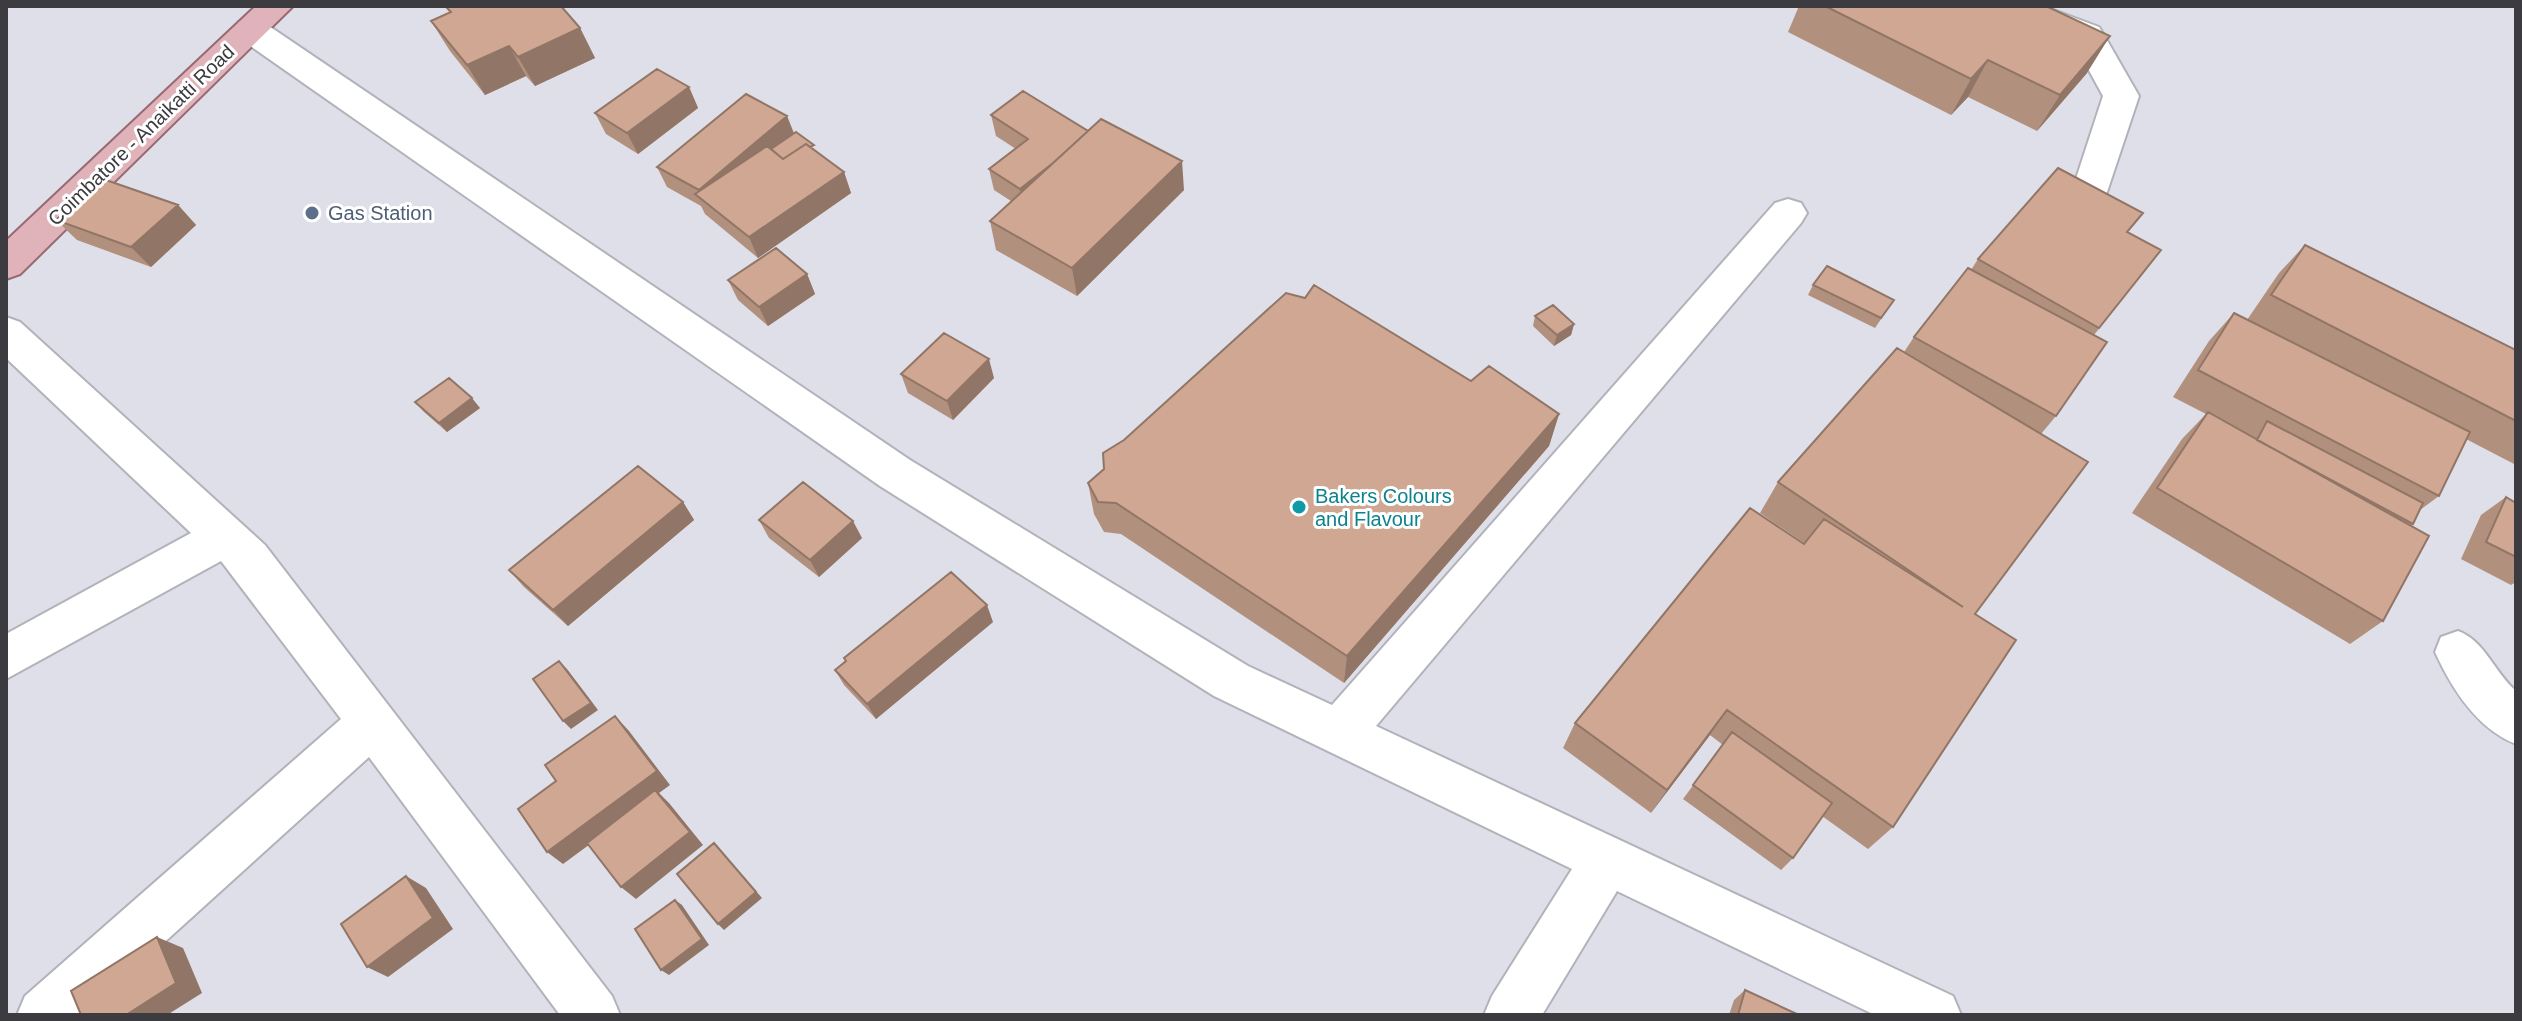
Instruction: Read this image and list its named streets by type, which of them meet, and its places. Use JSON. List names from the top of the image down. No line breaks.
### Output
{"streets":{"main road":["Coimbatore - Anaikatti Road"]},"places":["Gas Station","Bakers Colours and Flavour"]}
